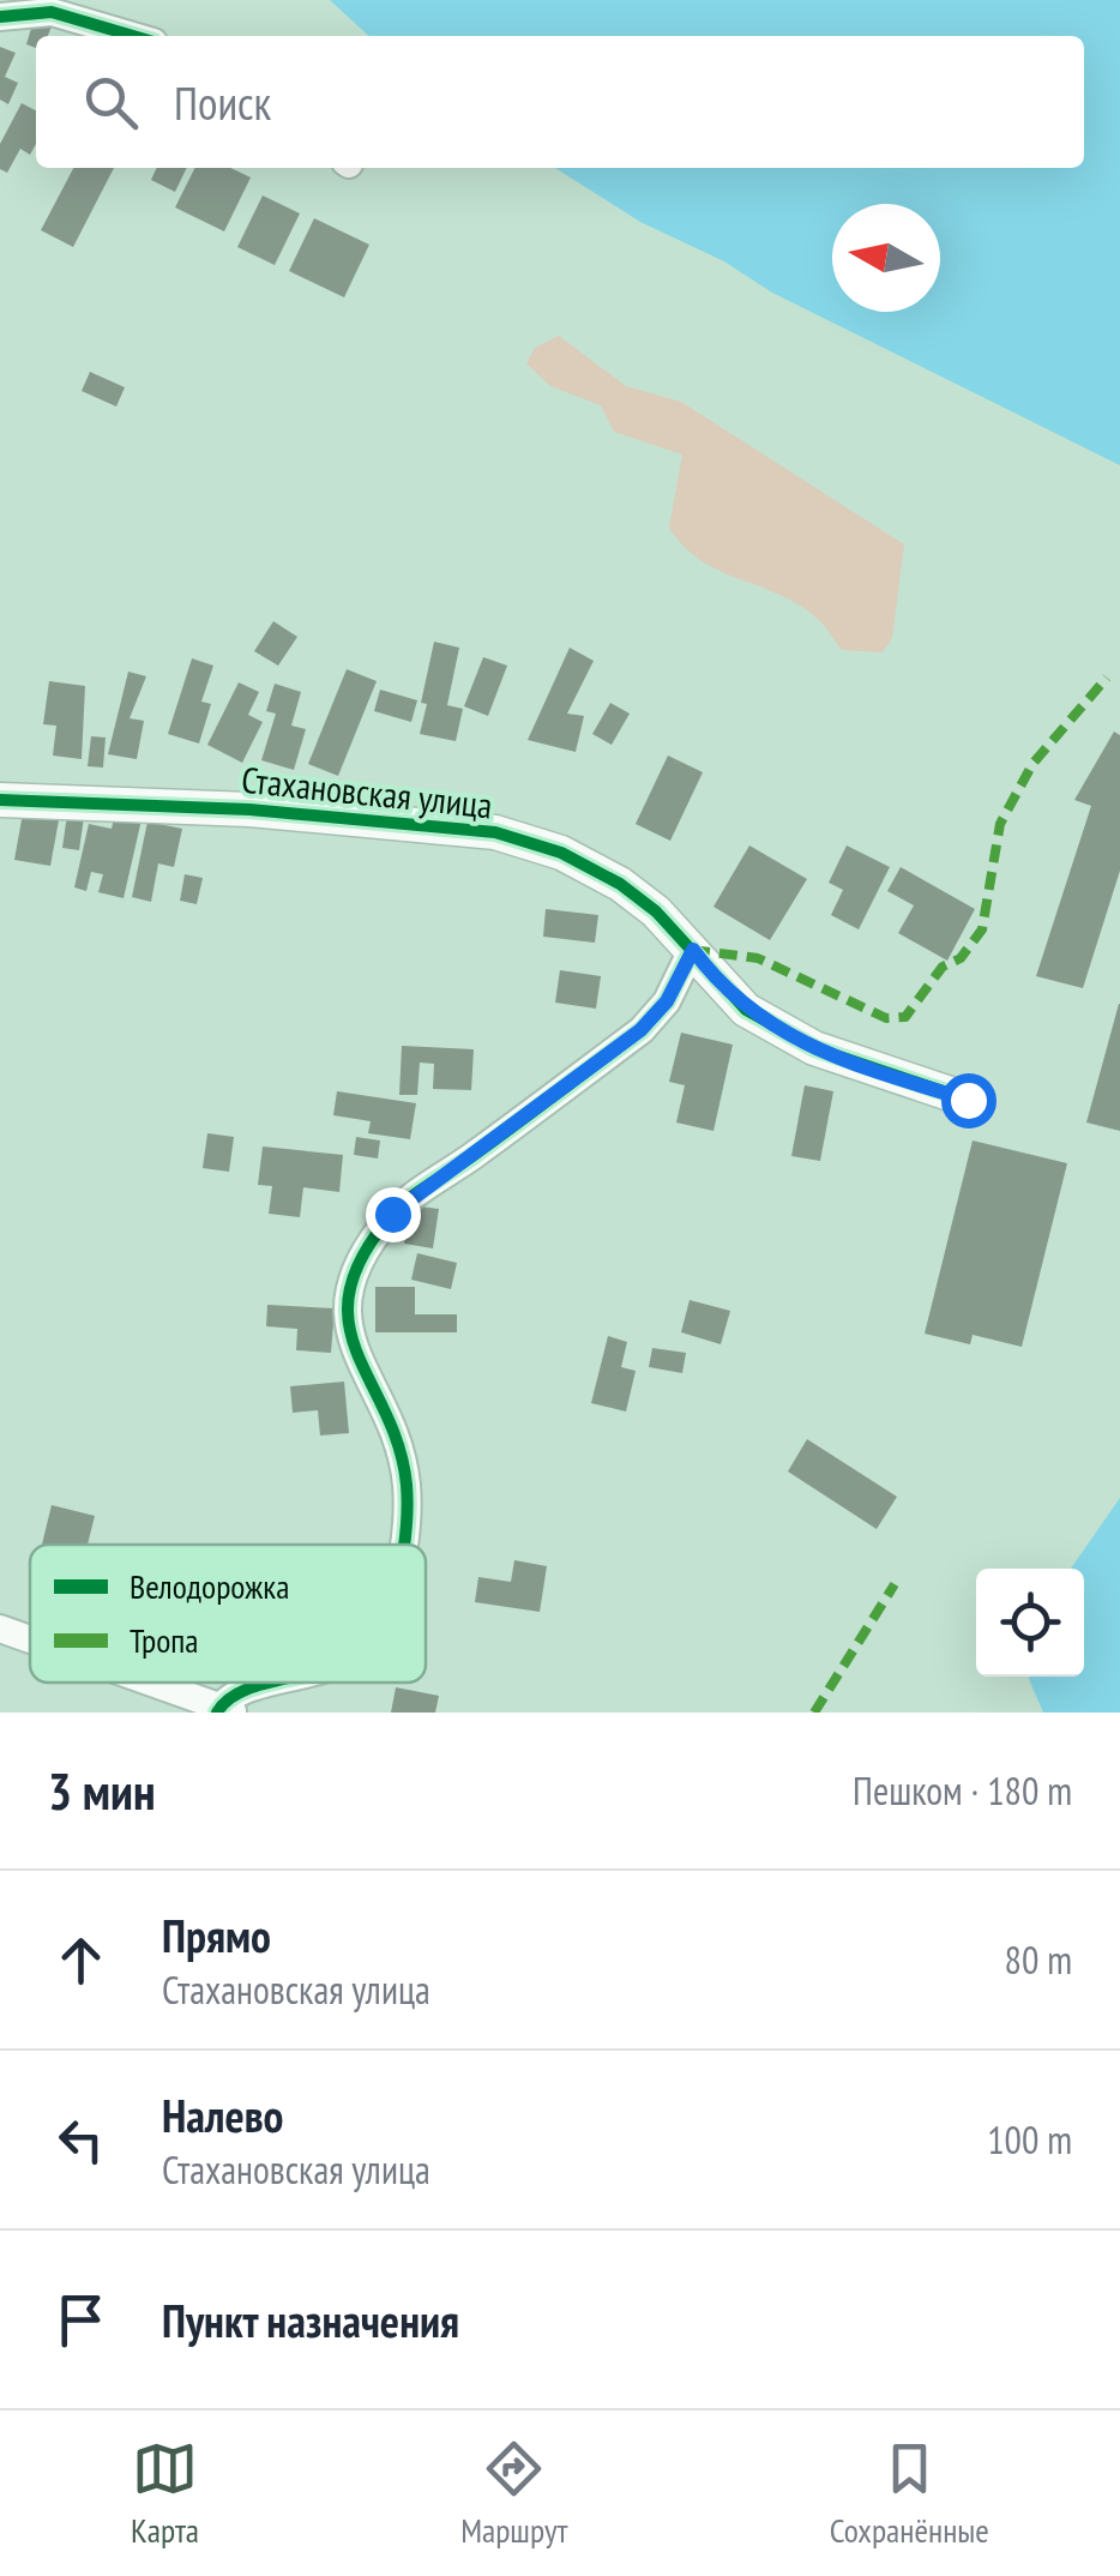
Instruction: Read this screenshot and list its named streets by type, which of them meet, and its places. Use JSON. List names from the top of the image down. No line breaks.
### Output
{"streets":{"street":["Стахановская улица"]},"legend":["Велодорожка","Тропа"],"north":"left","page":{"search":"Поиск","heading":["3 мин","Пешком · 180 m"],"list":[["Прямо","Стахановская улица","80 m"],["Налево","Стахановская улица","100 m"],"Пункт назначения"],"nav":["Карта","Маршрут","Сохранённые"]}}
